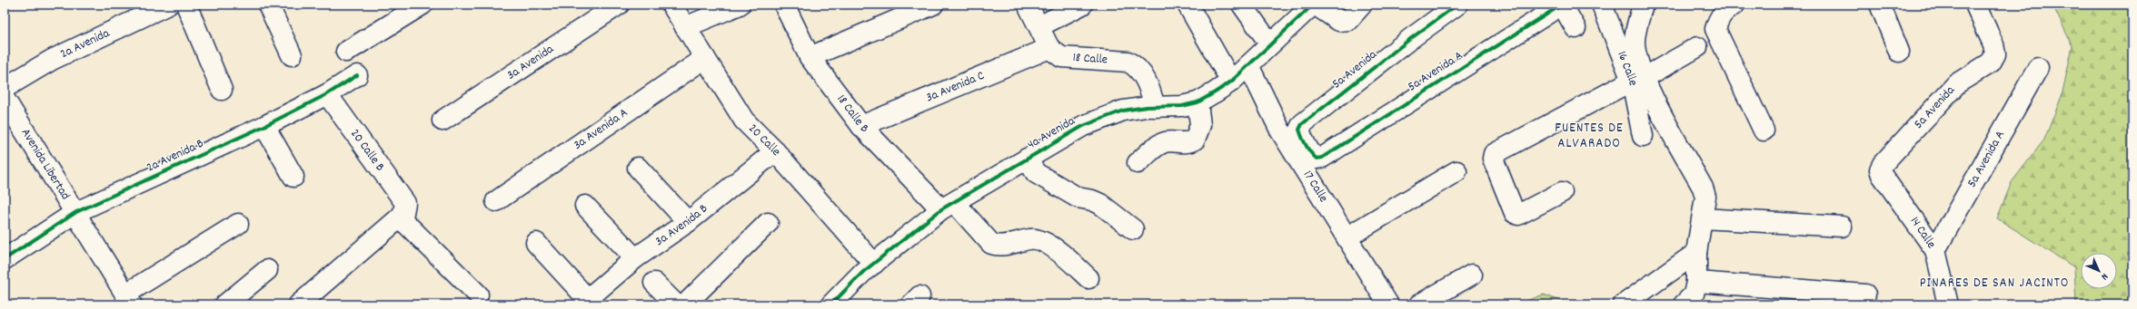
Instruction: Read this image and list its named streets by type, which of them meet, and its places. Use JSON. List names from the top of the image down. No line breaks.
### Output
{"streets":{"street":["2a Avenida","18 Calle","3a Avenida","16 Calle","5a Avenida","5a Avenida A","3a Avenida C","18 Calle B","3a Avenida A","4a Avenida","20 Calle","20 Calle B","2a Avenida B","Avenida Libertad","17 Calle","3a Avenida B","14 Calle"]},"crossings":[["18 Calle","3a Avenida C"],["18 Calle","4a Avenida"],["5a Avenida","5a Avenida A"],["5a Avenida","14 Calle"],["5a Avenida A","14 Calle"],["3a Avenida C","18 Calle B"],["18 Calle B","4a Avenida"],["3a Avenida A","20 Calle"],["4a Avenida","20 Calle"],["4a Avenida","17 Calle"],["20 Calle","3a Avenida B"],["20 Calle B","2a Avenida B"],["2a Avenida B","Avenida Libertad"]],"districts":["FUENTES DE ALVARADO","PINARES DE SAN JACINTO"],"north":"bottom right"}
